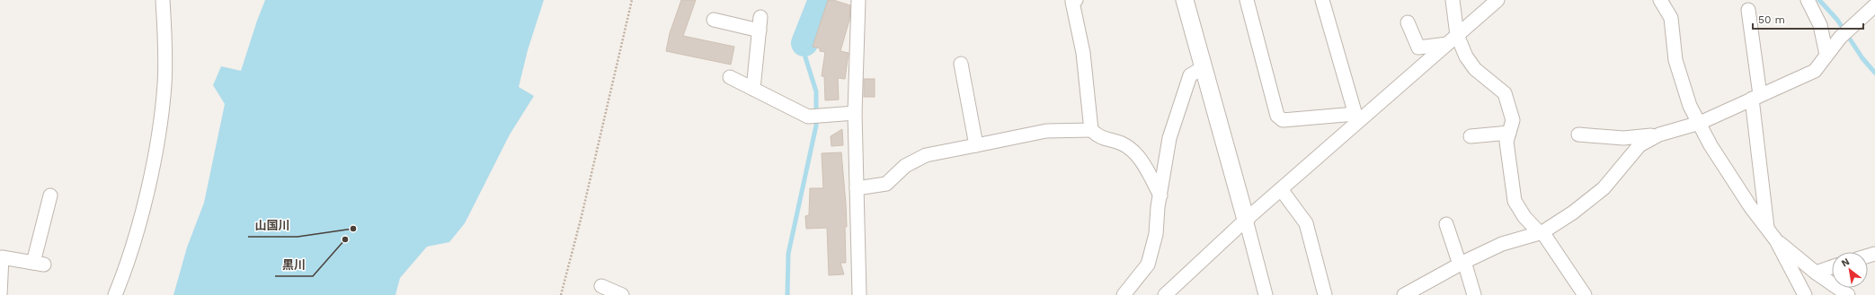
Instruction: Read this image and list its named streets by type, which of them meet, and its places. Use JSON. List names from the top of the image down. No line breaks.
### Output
{"places":["山国川","黒川"],"scale_bar":"50 m","north":"top left"}
